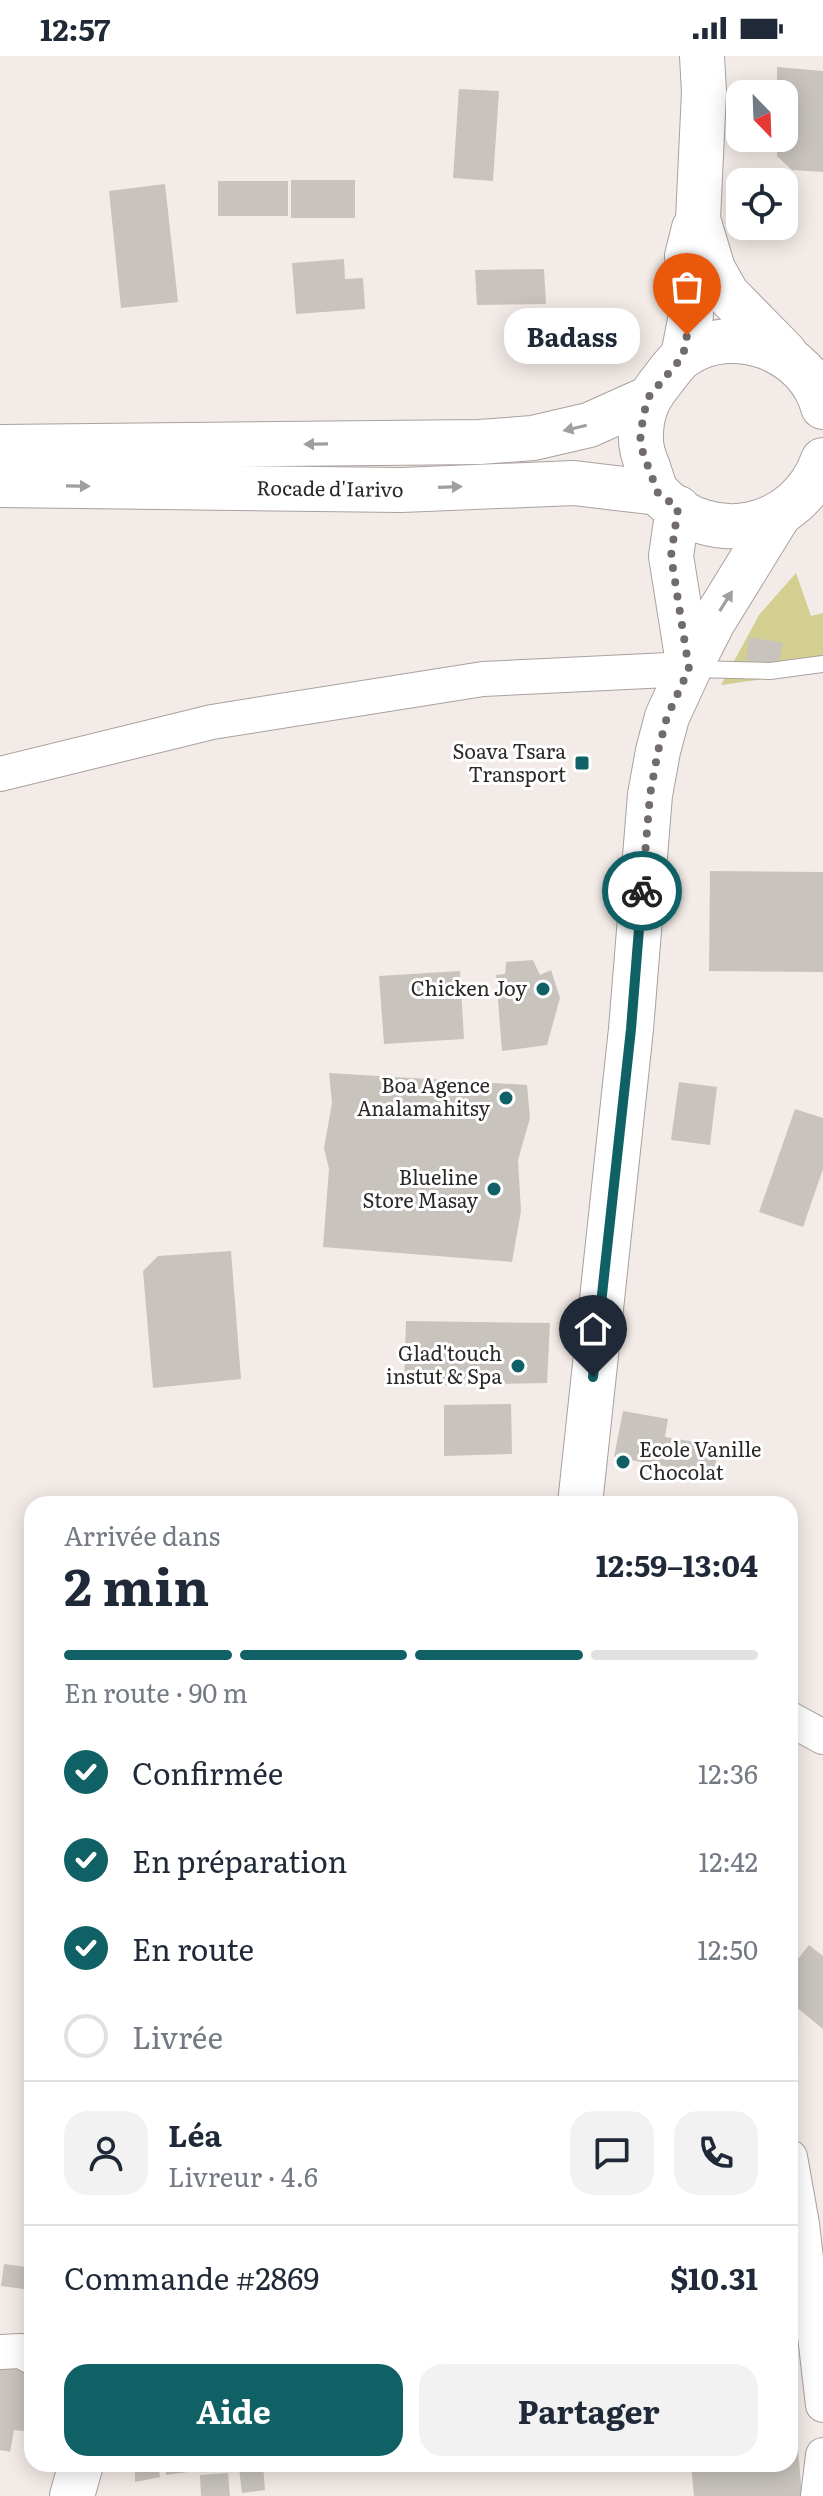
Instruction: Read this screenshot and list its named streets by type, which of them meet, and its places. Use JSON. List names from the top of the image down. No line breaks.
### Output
{"streets":{"main road":["Rocade d'Iarivo"]},"places":{"other":["Badass","Chicken Joy","Boa Agence Analamahitsy","Blueline Store Masay","Glad'touch instut & Spa","Ecole Vanille Chocolat"],"transit":["Soava Tsara Transport"]},"north":"bottom right","page":{"status":"12:57","bubble":"Badass","heading":["2 min","Arrivée dans","12:59–13:04"],"panel":["Léa","Livreur · 4.6","Commande #2869","$10.31"],"bar":"En route · 90 m","list":[["Confirmée","12:36"],["En préparation","12:42"],["En route","12:50"],"Livrée"],"buttons":["Aide","Partager"]}}
